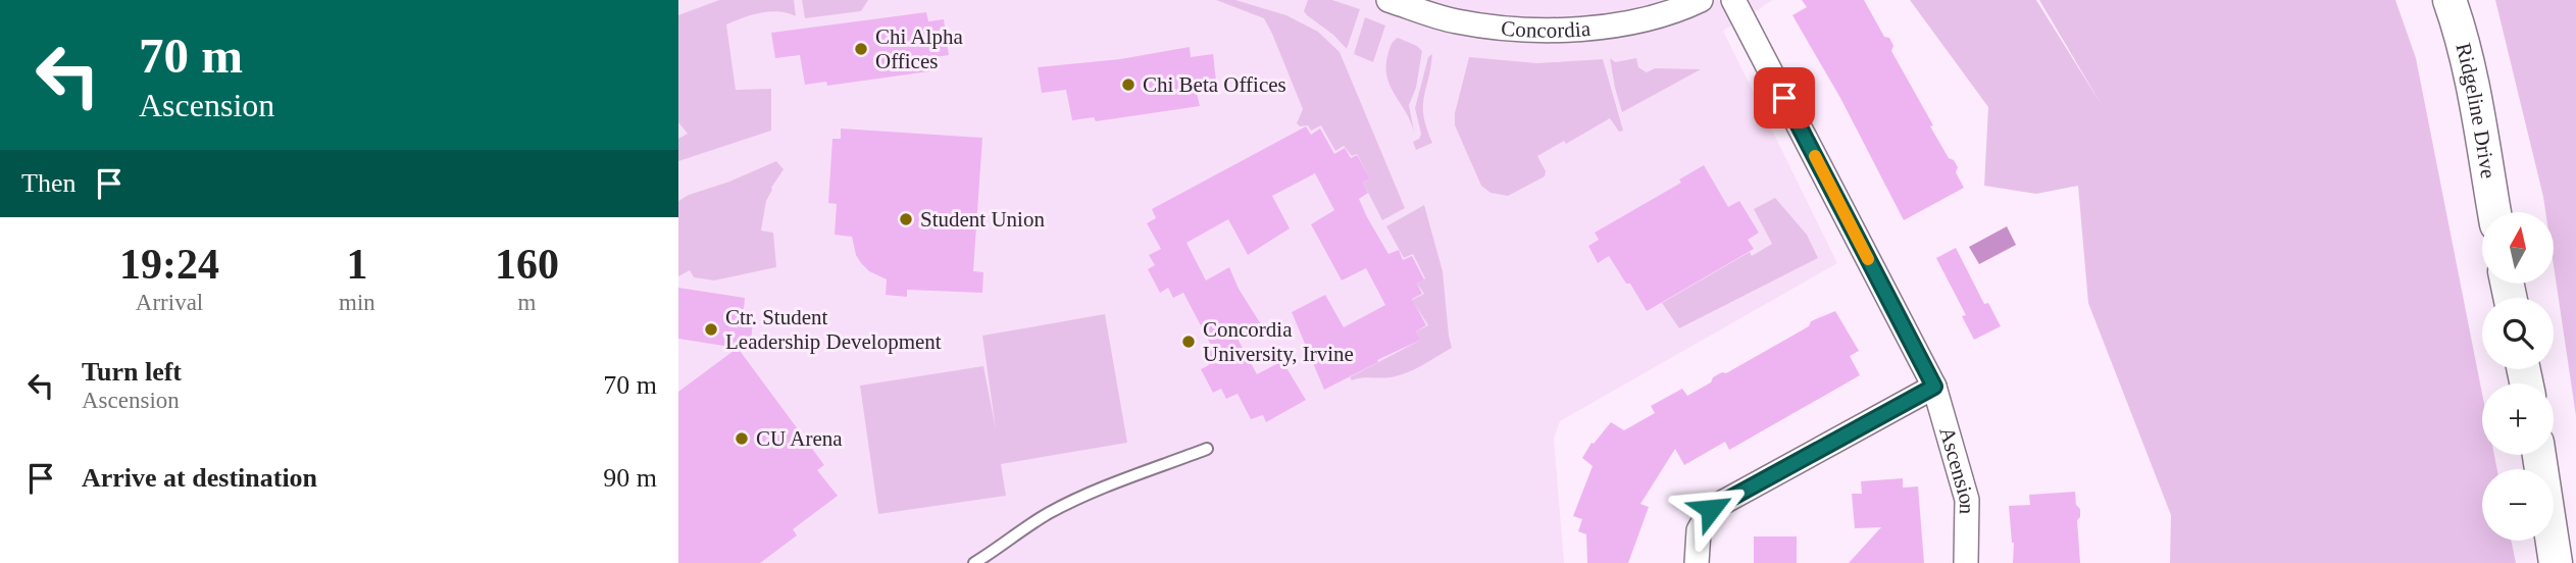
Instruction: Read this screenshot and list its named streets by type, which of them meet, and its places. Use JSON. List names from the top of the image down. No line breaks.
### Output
{"streets":{"street":["Concordia","Ridgeline Drive","Ascension"]},"places":["Chi Alpha Offices","Chi Beta Offices","Student Union","Ctr. Student Leadership Development","Concordia University, Irvine","CU Arena"],"north":"top","page":{"turn":["70 m","Ascension"],"then":"Then","map_buttons":["+","−"],"eta":["19:24","Arrival","1","min","160","m"],"list":[{"name":"Turn left","note":"Ascension","value":"70 m"},{"name":"Arrive at destination","value":"90 m"}]}}
